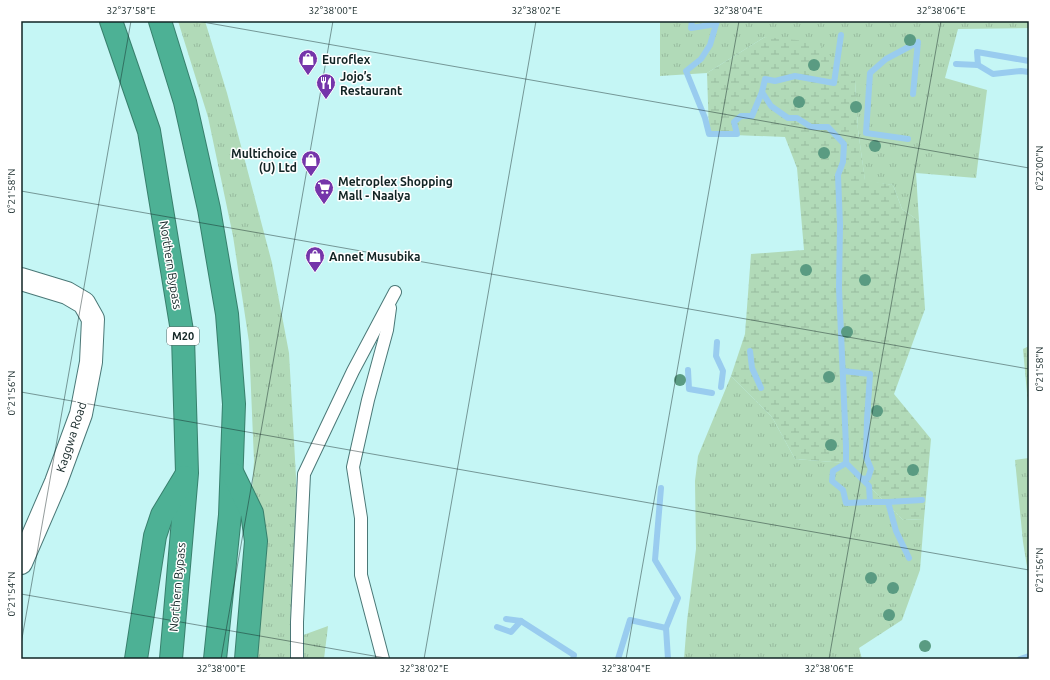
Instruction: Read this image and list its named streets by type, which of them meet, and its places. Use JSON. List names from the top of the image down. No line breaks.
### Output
{"streets":{"highway":["Northern Bypass","M20"],"street":["Kaggwa Road"]},"places":{"shop":["Euroflex","Multichoice (U) Ltd","Annet Musubika"],"restaurant":["Jojo’s Restaurant"],"supermarket":["Metroplex Shopping Mall - Naalya"]},"coordinates":["32°37'58\"E","32°38'00\"E","32°38'02\"E","32°38'04\"E","32°38'06\"E","0°22'00\"N","0°21'58\"N","0°21'56\"N","0°21'54\"N"]}
